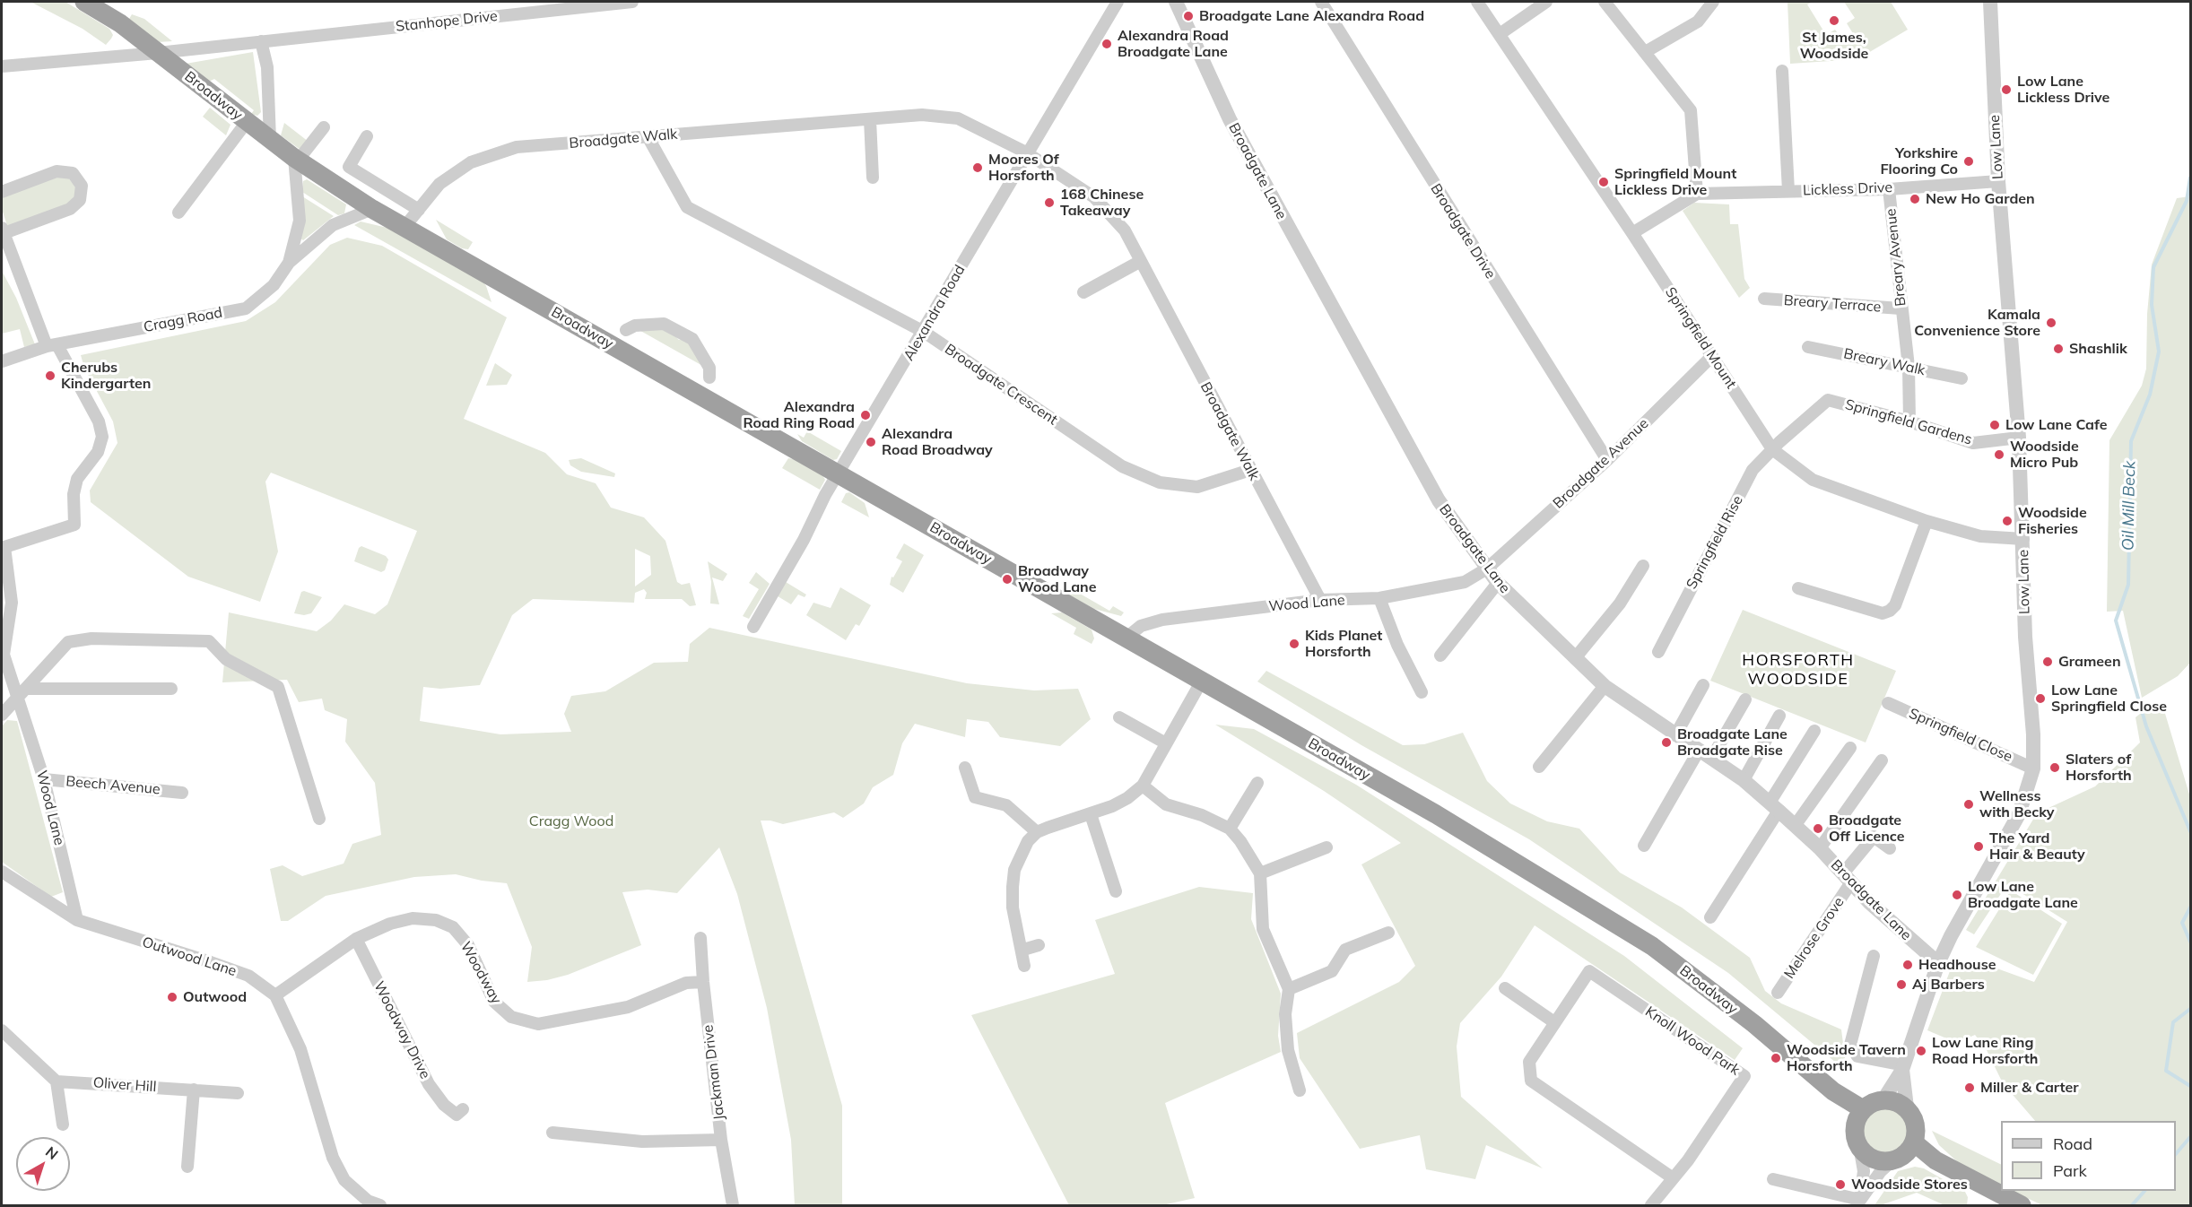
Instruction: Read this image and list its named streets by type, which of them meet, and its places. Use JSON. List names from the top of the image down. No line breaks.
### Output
{"streets":{"highway":["Broadway"],"street":["Stanhope Drive","Broadgate Walk","Low Lane","Broadgate Lane","Lickless Drive","Broadgate Drive","Breary Avenue","Breary Terrace","Alexandra Road","Cragg Road","Springfield Mount","Breary Walk","Broadgate Crescent","Springfield Gardens","Broadgate Avenue","Springfield Rise","Wood Lane","Springfield Close","Beech Avenue","Melrose Grove","Outwood Lane","Woodway","Woodway Drive","Knoll Wood Park","Jackman Drive","Oliver Hill"]},"crossings":[["Stanhope Drive","Broadway"],["Broadway","Broadgate Walk"],["Broadway","Alexandra Road"],["Broadway","Cragg Road"],["Broadway","Wood Lane"],["Broadgate Walk","Alexandra Road"],["Broadgate Walk","Broadgate Crescent"],["Broadgate Walk","Wood Lane"],["Low Lane","Broadgate Lane"],["Low Lane","Lickless Drive"],["Low Lane","Springfield Mount"],["Low Lane","Springfield Gardens"],["Low Lane","Springfield Close"],["Broadgate Lane","Broadgate Avenue"],["Broadgate Lane","Wood Lane"],["Broadgate Lane","Melrose Grove"],["Lickless Drive","Breary Avenue"],["Broadgate Drive","Broadgate Avenue"],["Breary Avenue","Breary Terrace"],["Breary Avenue","Breary Walk"],["Breary Avenue","Springfield Gardens"],["Alexandra Road","Broadgate Crescent"],["Springfield Mount","Springfield Gardens"],["Springfield Mount","Broadgate Avenue"],["Springfield Mount","Springfield Rise"],["Springfield Gardens","Springfield Rise"],["Broadgate Avenue","Wood Lane"],["Wood Lane","Beech Avenue"],["Wood Lane","Outwood Lane"],["Outwood Lane","Woodway"],["Woodway","Woodway Drive"],["Woodway","Jackman Drive"]],"districts":["HORSFORTH WOODSIDE"],"water":["Oil Mill Beck"],"parks":["Cragg Wood"],"places":["Broadgate Lane Alexandra Road","St James, Woodside","Alexandra Road Broadgate Lane","Low Lane Lickless Drive","Yorkshire Flooring Co","Moores Of Horsforth","Springfield Mount Lickless Drive","New Ho Garden","168 Chinese Takeaway","Kamala Convenience Store","Shashlik","Cherubs Kindergarten","Alexandra Road Ring Road","Low Lane Cafe","Alexandra Road Broadway","Woodside Micro Pub","Woodside Fisheries","Broadway Wood Lane","Kids Planet Horsforth","Grameen","Low Lane Springfield Close","Broadgate Lane Broadgate Rise","Slaters of Horsforth","Wellness with Becky","Broadgate Off Licence","The Yard Hair & Beauty","Low Lane Broadgate Lane","Headhouse","Aj Barbers","Outwood","Low Lane Ring Road Horsforth","Woodside Tavern Horsforth","Miller & Carter","Woodside Stores"],"legend":["Road","Park"],"north":"top right"}
